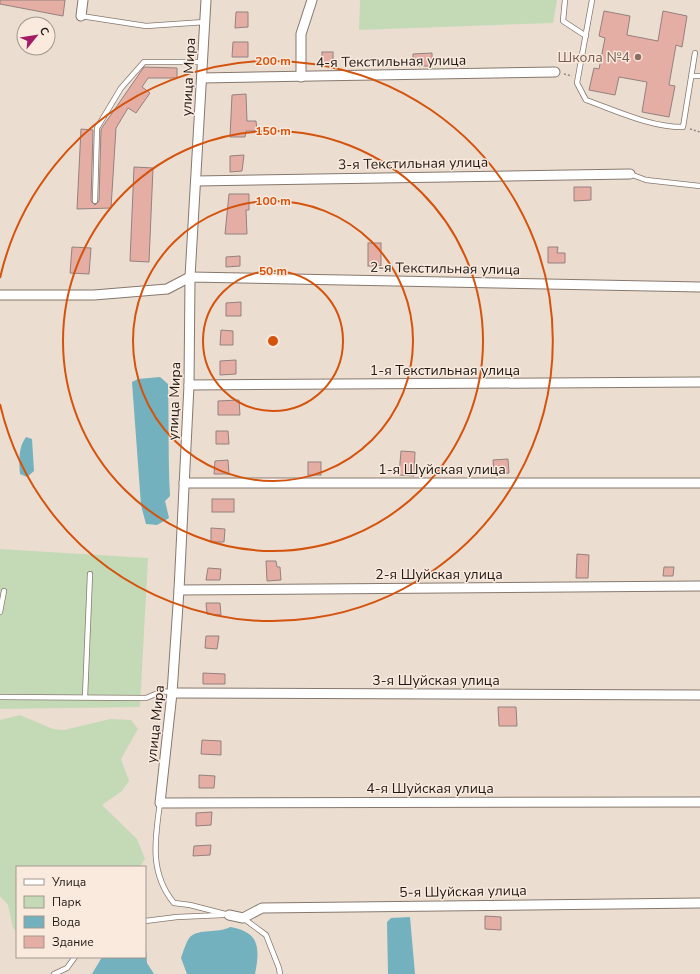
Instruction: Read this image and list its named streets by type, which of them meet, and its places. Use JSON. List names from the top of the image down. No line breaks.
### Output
{"streets":{"street":["4-я Текстильная улица","улица Мира","3-я Текстильная улица","2-я Текстильная улица","1-я Текстильная улица","1-я Шуйская улица","2-я Шуйская улица","3-я Шуйская улица","4-я Шуйская улица","5-я Шуйская улица"]},"crossings":[["4-я Текстильная улица","улица Мира"],["улица Мира","3-я Текстильная улица"],["улица Мира","2-я Текстильная улица"],["улица Мира","1-я Текстильная улица"],["улица Мира","1-я Шуйская улица"],["улица Мира","2-я Шуйская улица"],["улица Мира","3-я Шуйская улица"],["улица Мира","4-я Шуйская улица"]],"places":["Школа №4"],"legend":["Улица","Парк","Вода","Здание"],"north":"top right","rings":["200 m","150 m","100 m","50 m"]}
